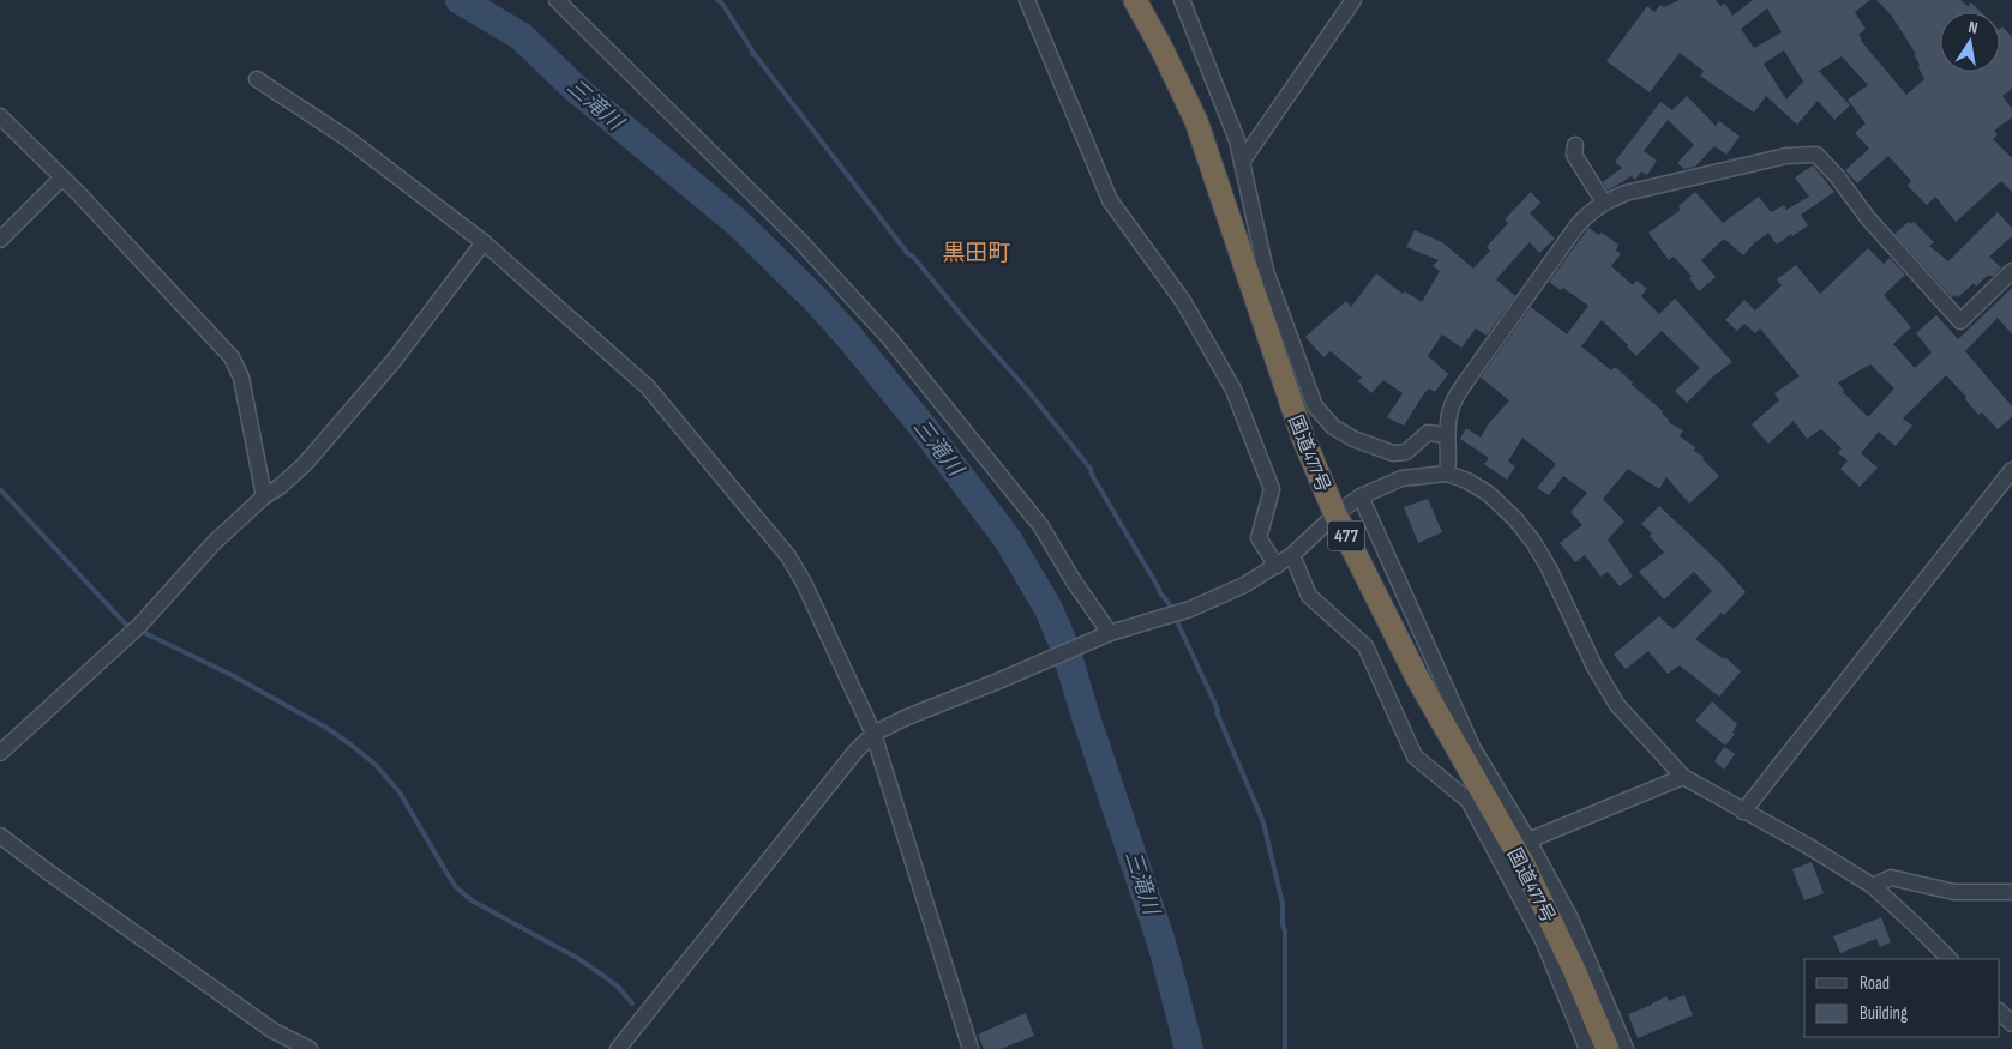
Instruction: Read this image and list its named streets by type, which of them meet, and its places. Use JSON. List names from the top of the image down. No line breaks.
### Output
{"streets":{"highway":["国道477号","477"]},"districts":["黒田町"],"water":["三滝川"],"legend":["Road","Building"],"north":"top"}
